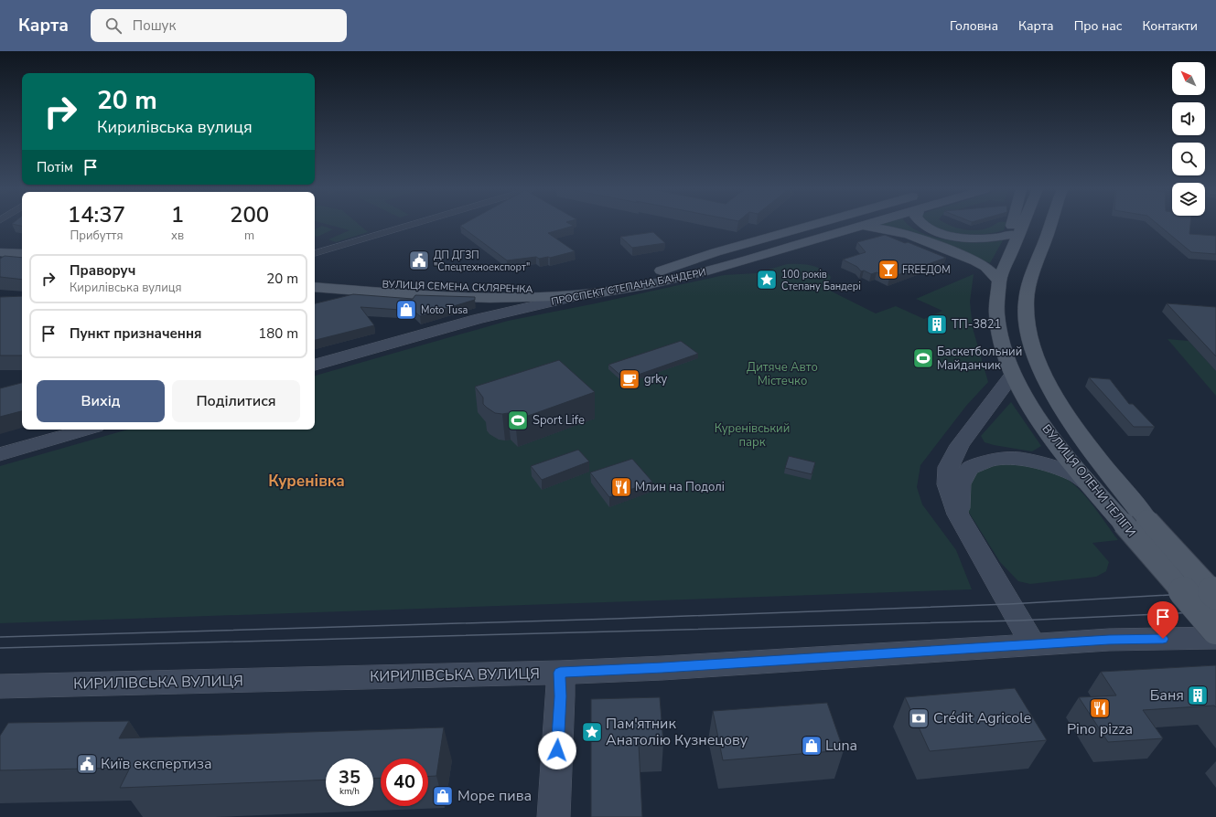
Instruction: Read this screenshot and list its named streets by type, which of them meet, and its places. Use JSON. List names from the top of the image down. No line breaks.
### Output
{"streets":{"main road":["ВУЛИЦЯ СЕМЕНА СКЛЯРЕНКА","ПРОСПЕКТ СТЕПАНА БАНДЕРИ","ВУЛИЦЯ ОЛЕНИ ТЕЛІГИ","КИРИЛІВСЬКА ВУЛИЦЯ"]},"crossings":[["ВУЛИЦЯ СЕМЕНА СКЛЯРЕНКА","ПРОСПЕКТ СТЕПАНА БАНДЕРИ"]],"districts":["Куренівка"],"parks":["Дитяче Авто Містечко","Куренівський парк"],"places":{"public building":["ДП ДГЗП \"Спецтехноекспорт\"","Київ експертиза"],"bar":["FREEДОМ"],"place":["100 років Степану Бандері","Пам'ятник Анатолію Кузнецову"],"shop":["Moto Tusa","Luna","Море пива"],"building":["ТП-3821","Баня"],"sports":["Баскетбольний Майданчик","Sport Life"],"cafe":["grky"],"restaurant":["Млин на Подолі","Pino pizza"],"bank":["Crédit Agricole"]},"north":"top left","page":{"header":"Карта","search":"Пошук","nav":["Головна","Карта","Про нас","Контакти"],"turn":["20 m","Кирилівська вулиця"],"then":"Потім","eta":["14:37","Прибуття","1","хв","200","m"],"list":[{"name":"Праворуч","note":"Кирилівська вулиця","value":"20 m"},{"name":"Пункт призначення","value":"180 m"}],"buttons":["Вихід","Поділитися"],"speed":"35 km/h","limit":"40"}}
